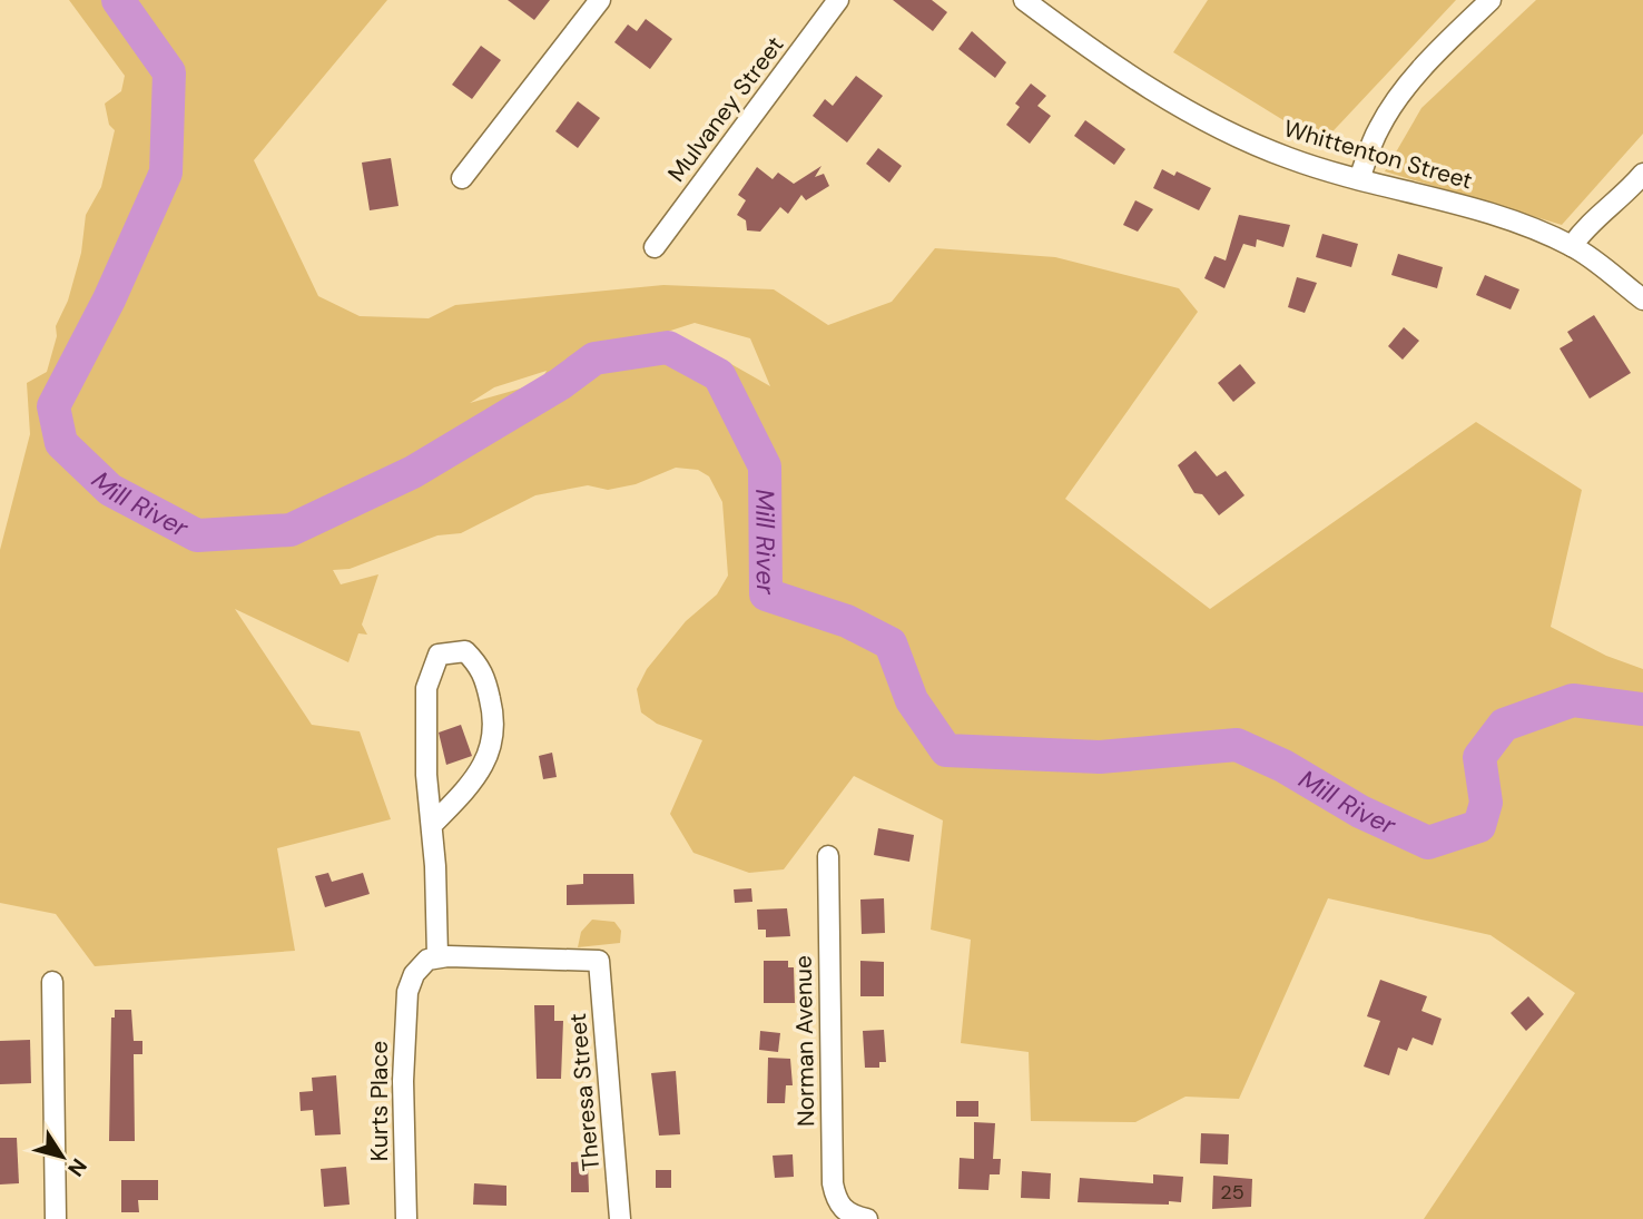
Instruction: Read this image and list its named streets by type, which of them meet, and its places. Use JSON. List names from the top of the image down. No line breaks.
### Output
{"streets":{"street":["Mulvaney Street","Whittenton Street","Norman Avenue","Theresa Street","Kurts Place"]},"crossings":[["Theresa Street","Kurts Place"]],"water":["Mill River"],"house_numbers":["25"],"north":"bottom right"}
